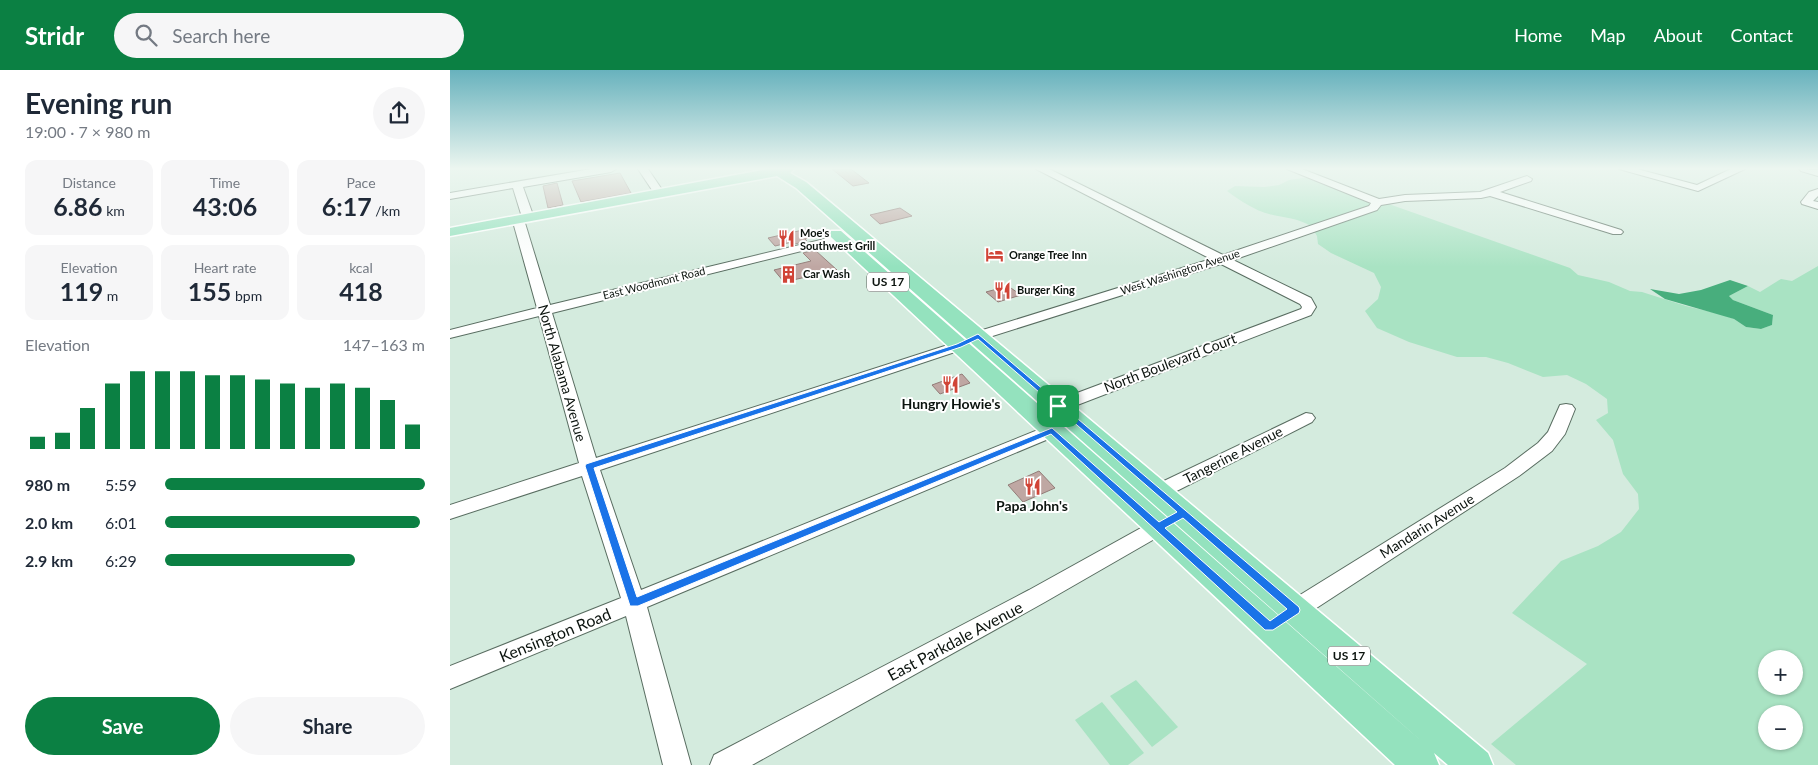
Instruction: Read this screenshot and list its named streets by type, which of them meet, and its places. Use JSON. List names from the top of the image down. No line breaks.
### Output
{"streets":{"main road":["US 17"],"street":["West Washington Avenue","East Woodmont Road","North Boulevard Court","North Alabama Avenue","Tangerine Avenue","Mandarin Avenue","Kensington Road","East Parkdale Avenue"]},"crossings":[["West Washington Avenue","US 17"],["West Washington Avenue","North Boulevard Court"],["West Washington Avenue","North Alabama Avenue"],["US 17","East Woodmont Road"],["US 17","North Boulevard Court"],["US 17","Tangerine Avenue"],["US 17","Mandarin Avenue"],["US 17","Kensington Road"],["US 17","East Parkdale Avenue"],["East Woodmont Road","North Alabama Avenue"],["North Boulevard Court","Kensington Road"],["North Alabama Avenue","Kensington Road"]],"places":{"restaurant":["Moe's Southwest Grill","Burger King","Hungry Howie's","Papa John's"],"hotel":["Orange Tree Inn"],"building":["Car Wash"]},"page":{"header":"Stridr","search":"Search here","nav":["Home","Map","About","Contact"],"heading":["Evening run","19:00 · 7 × 980 m"],"stats":[["Distance","6.86 km"],["Time","43:06"],["Pace","6:17 /km"],["Elevation","119 m"],["Heart rate","155 bpm"],["kcal","418"]],"chart":["Elevation","147–163 m"],"list":[{"name":"980 m","note":"5:59"},{"name":"2.0 km","note":"6:01"},{"name":"2.9 km","note":"6:29"}],"map_buttons":["+","−"],"buttons":["Save","Share"]}}
